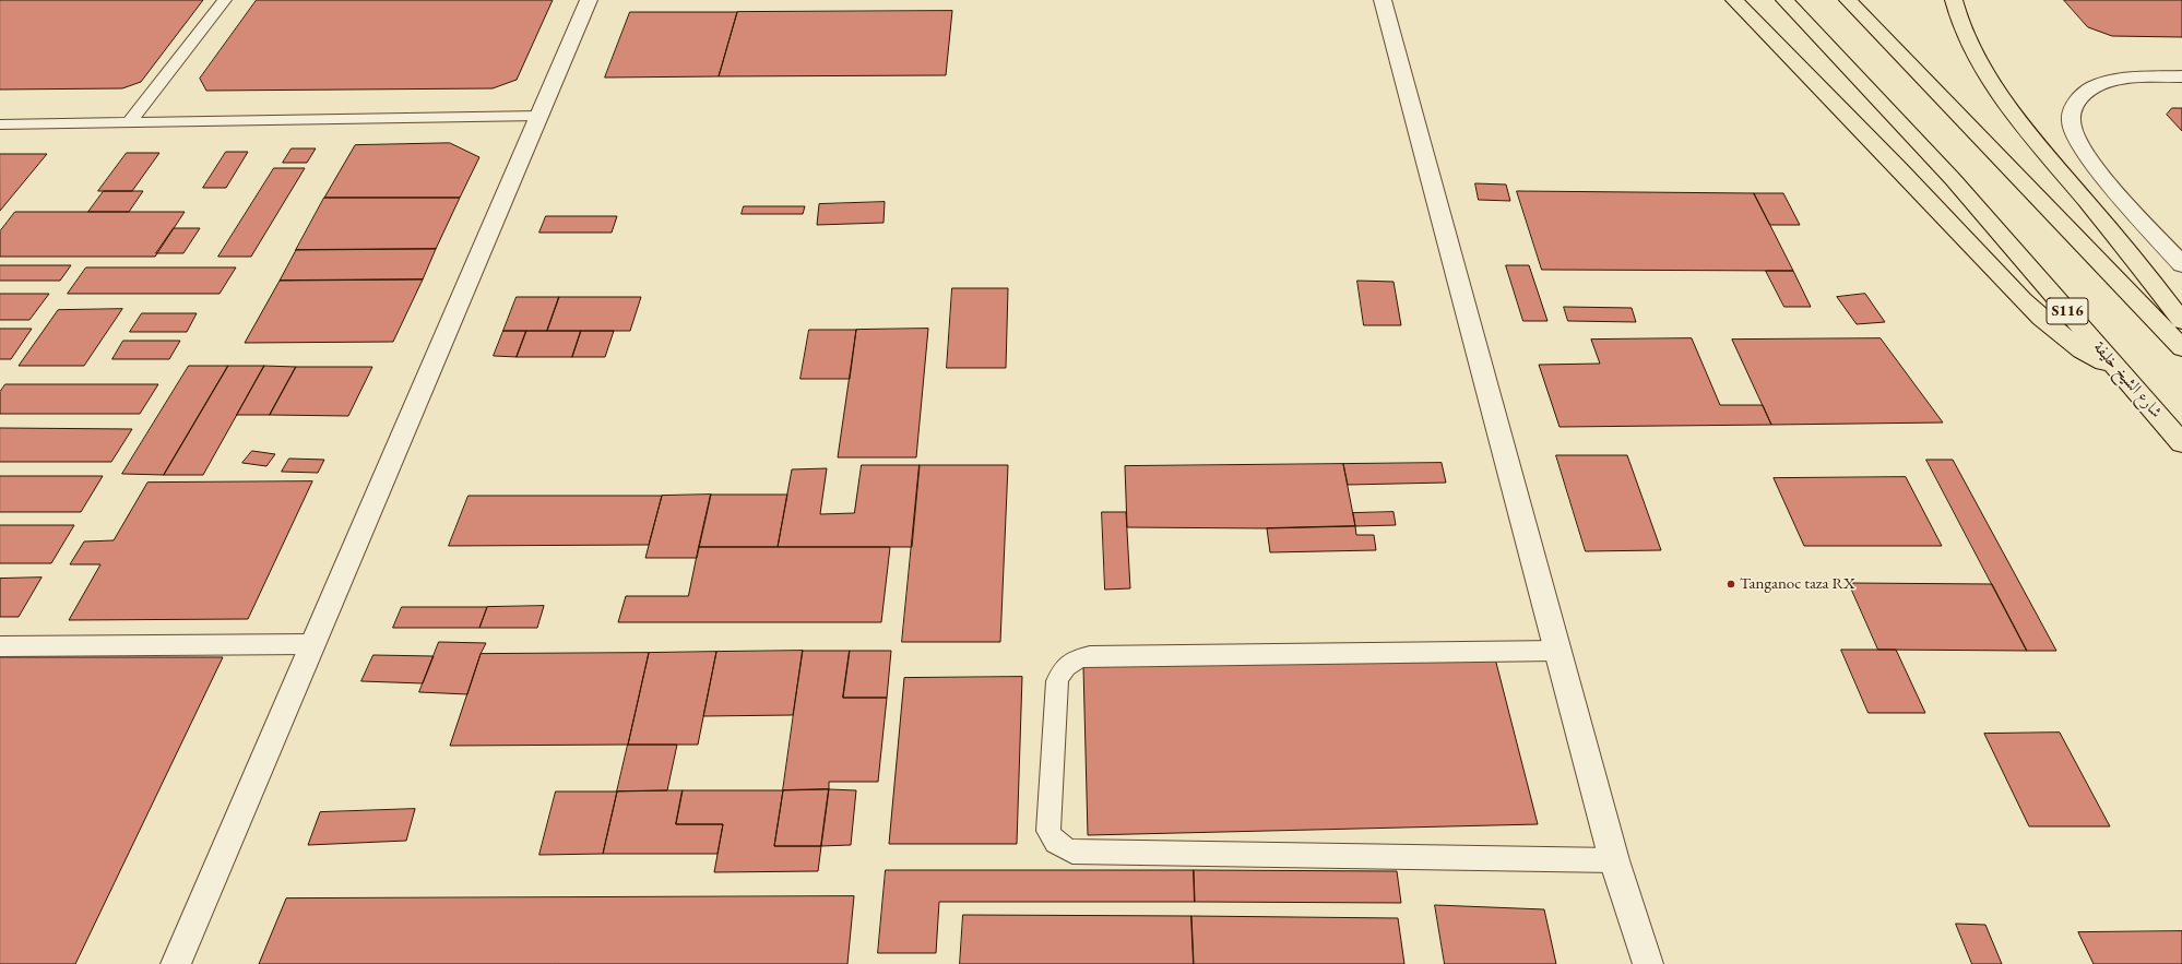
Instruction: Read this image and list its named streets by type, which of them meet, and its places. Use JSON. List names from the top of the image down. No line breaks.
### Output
{"streets":{"highway":["S116","شارع الشيخ خليفة"]},"places":["Tanganoc taza RX"]}
